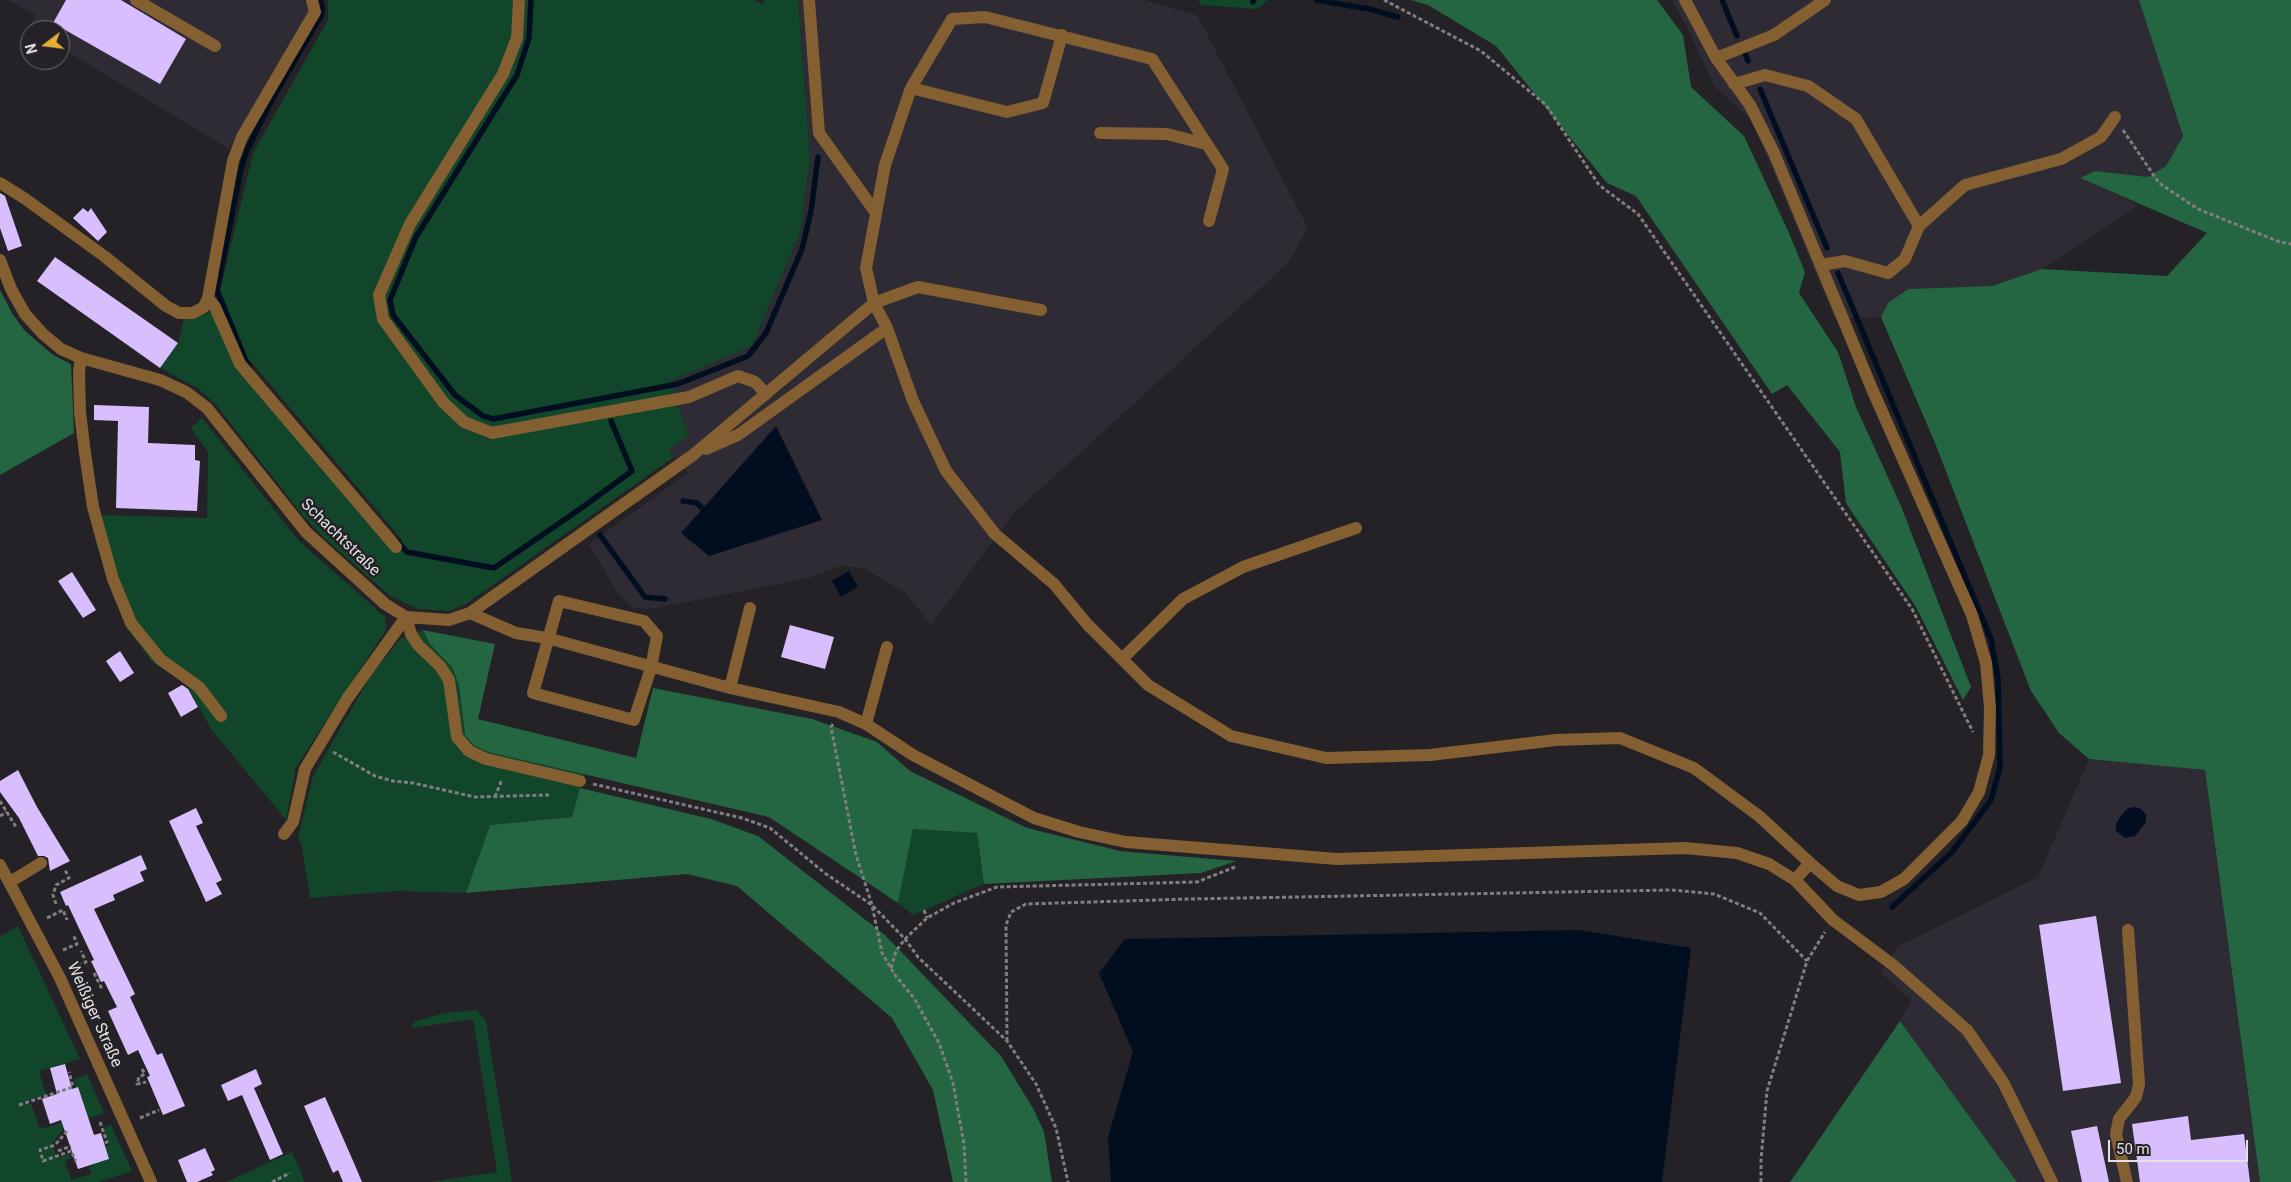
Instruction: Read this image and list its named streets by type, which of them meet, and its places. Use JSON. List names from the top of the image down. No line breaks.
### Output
{"streets":{"street":["Schachtstraße","Weißiger Straße"]},"scale_bar":"50 m","north":"left"}
